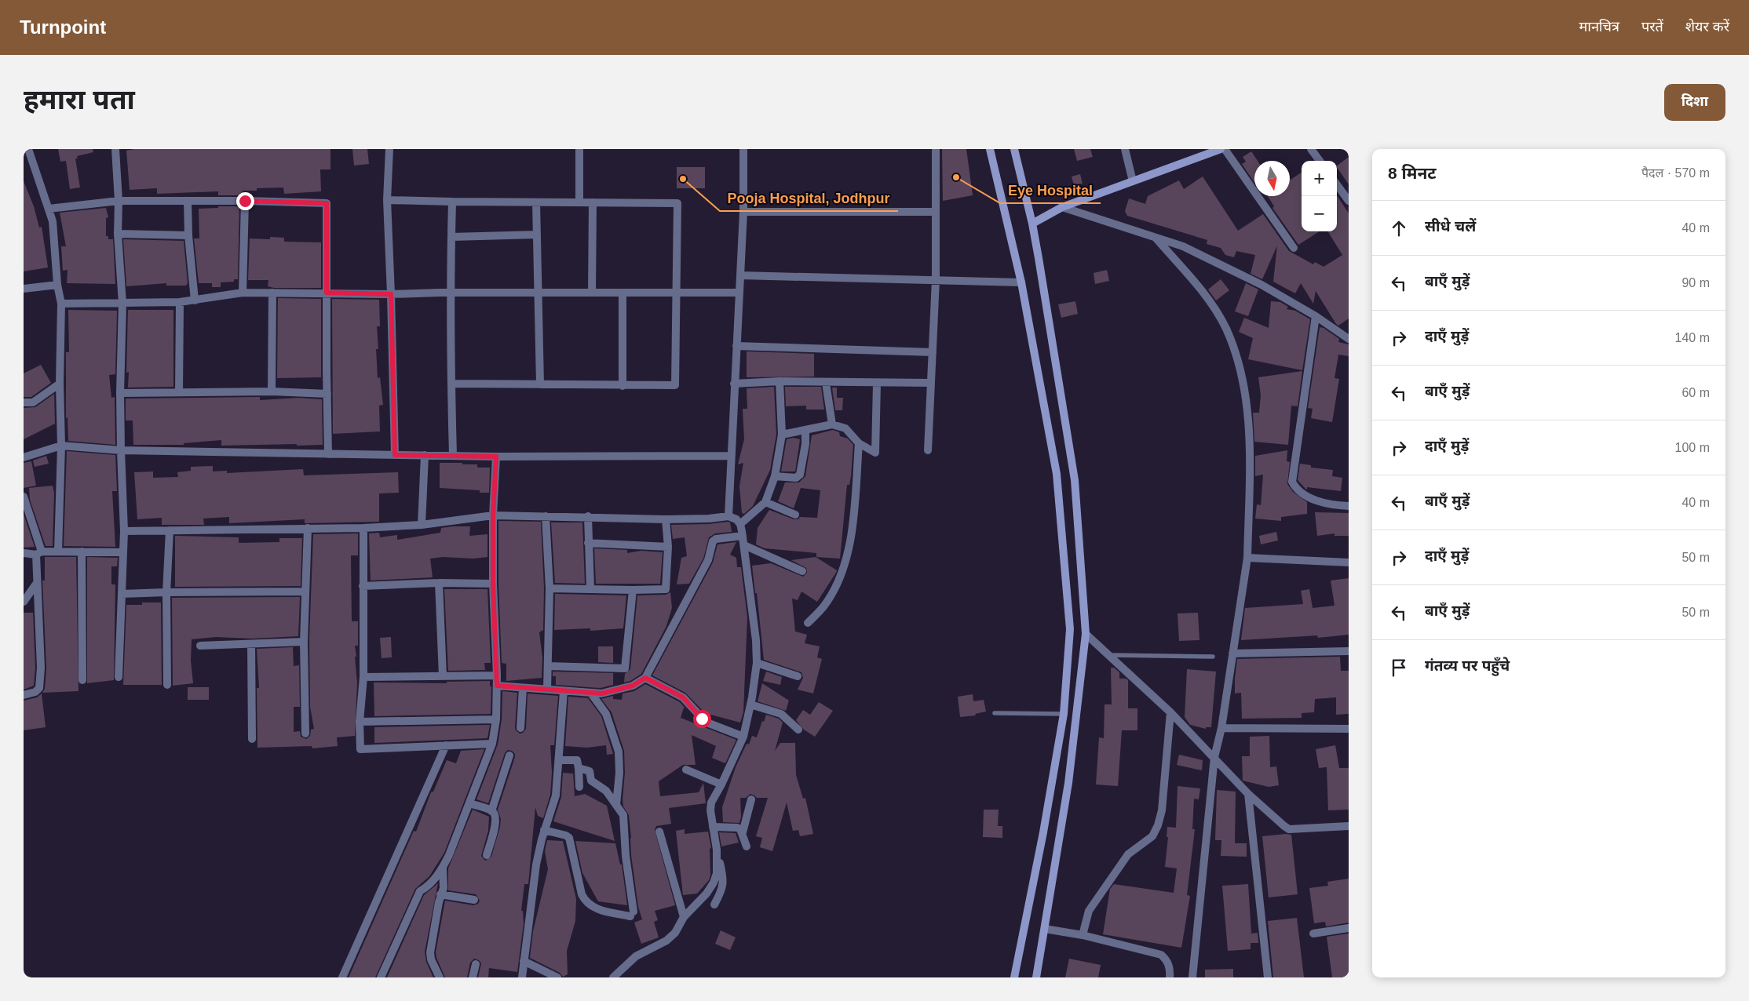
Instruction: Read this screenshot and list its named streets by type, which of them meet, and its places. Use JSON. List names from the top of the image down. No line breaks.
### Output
{"places":["Eye Hospital","Pooja Hospital, Jodhpur"],"north":"bottom","page":{"header":"Turnpoint","nav":["मानचित्र","परतें","शेयर करें"],"title":"हमारा पता","buttons":"दिशा","heading":["8 मिनट","पैदल · 570 m"],"map_buttons":["+","−"],"list":[["सीधे चलें","40 m"],["बाएँ मुड़ें","90 m"],["दाएँ मुड़ें","140 m"],["बाएँ मुड़ें","60 m"],["दाएँ मुड़ें","100 m"],["बाएँ मुड़ें","40 m"],["दाएँ मुड़ें","50 m"],["बाएँ मुड़ें","50 m"],"गंतव्य पर पहुँचे"]}}
